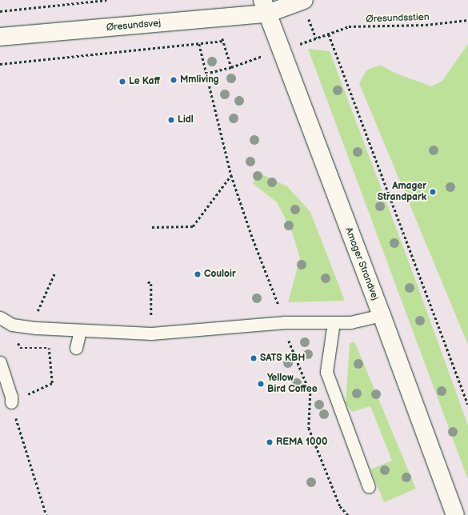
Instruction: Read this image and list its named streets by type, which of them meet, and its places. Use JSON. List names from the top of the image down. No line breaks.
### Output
{"streets":{"street":["Øresundsvej","Amager Strandvej"],"path":["Øresundsstien"]},"crossings":[["Øresundsstien","Amager Strandvej"],["Øresundsvej","Amager Strandvej"]],"places":["Mmliving","Le Kaff","Lidl","Amager Strandpark","Couloir","SATS KBH","Yellow Bird Coffee","REMA 1000"]}
